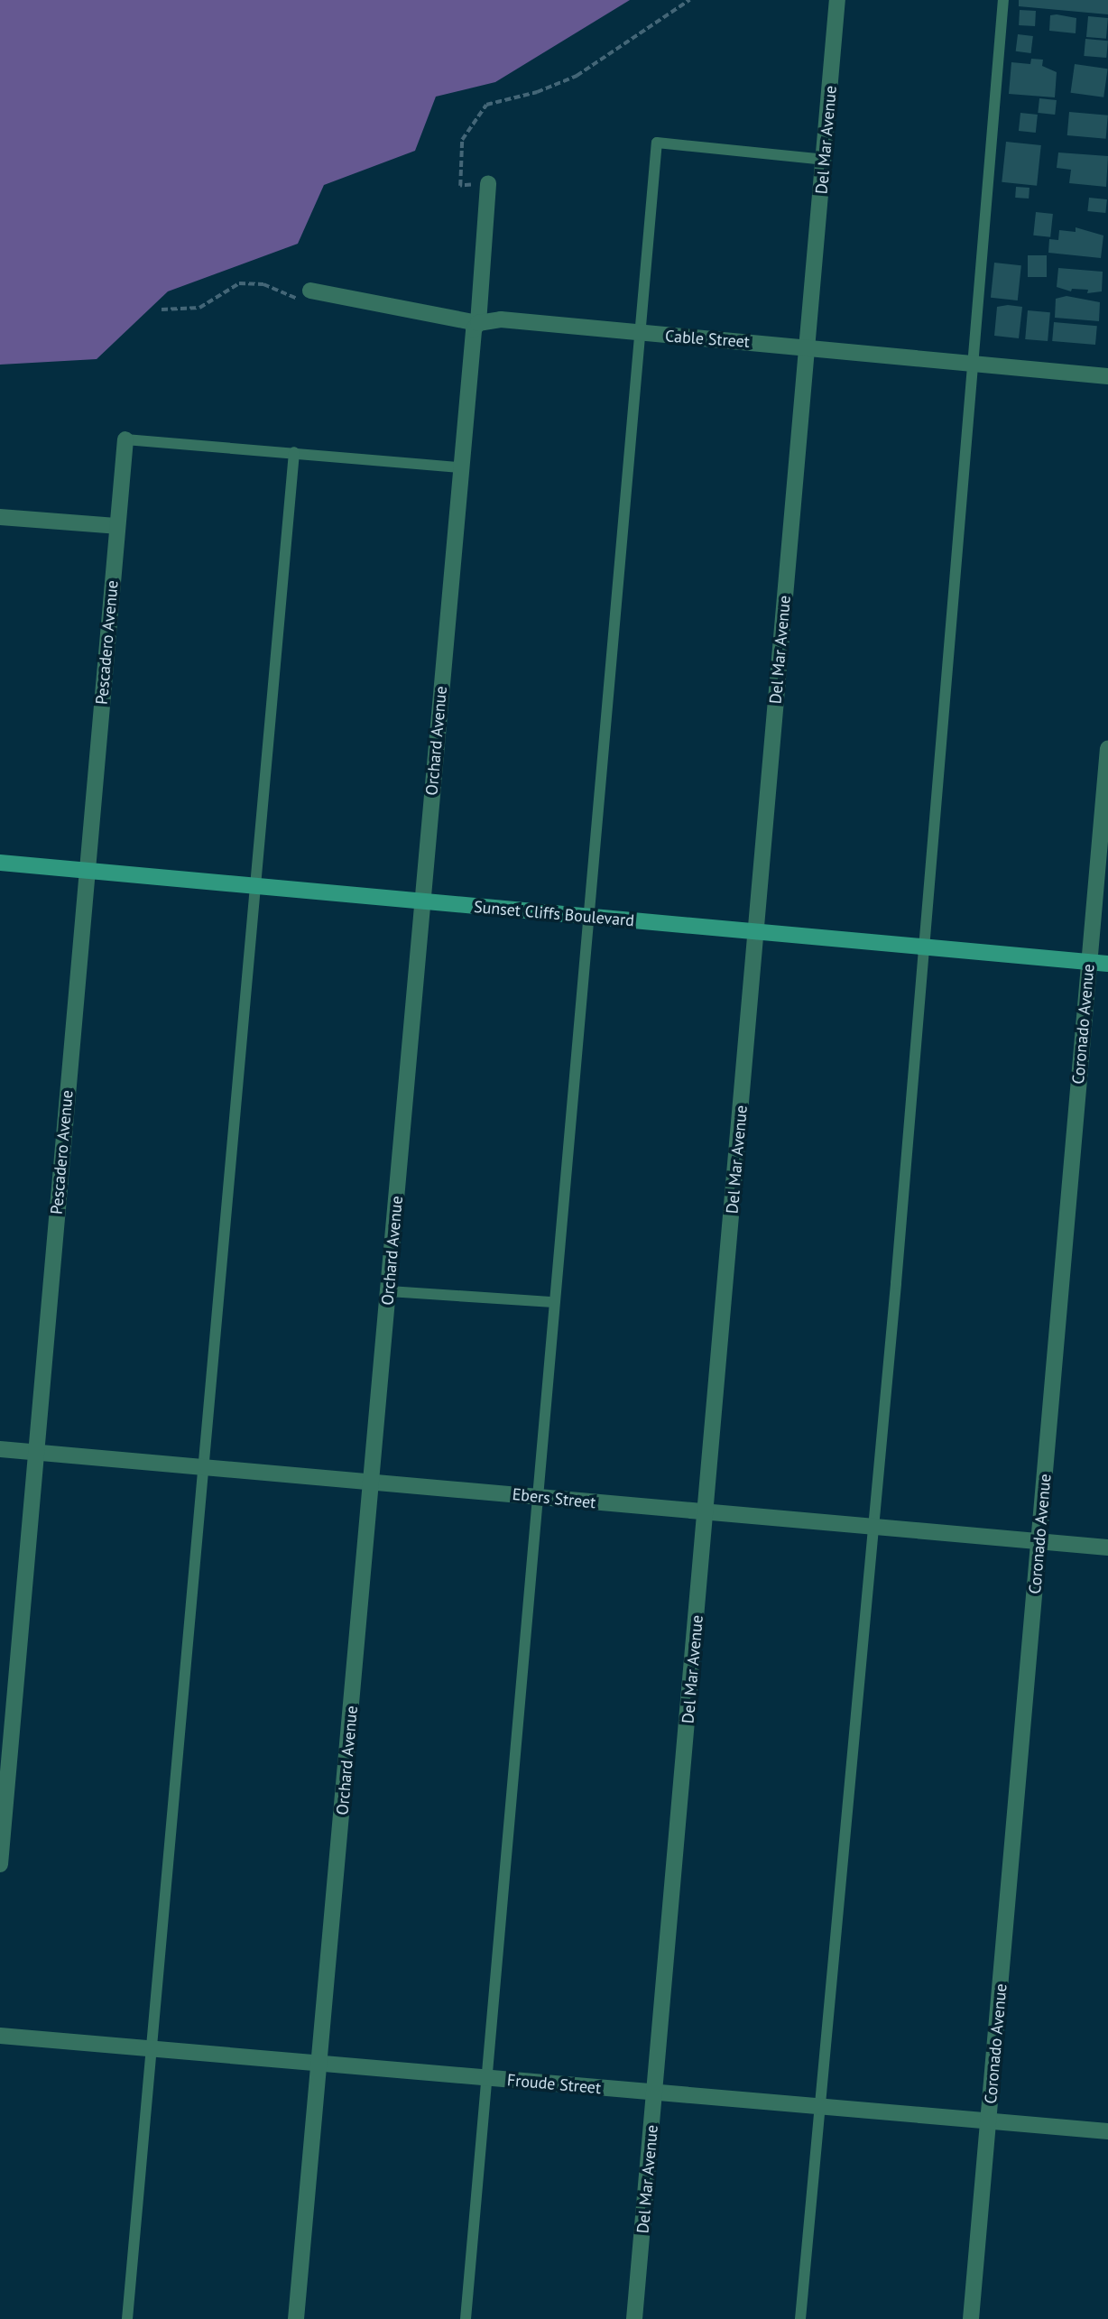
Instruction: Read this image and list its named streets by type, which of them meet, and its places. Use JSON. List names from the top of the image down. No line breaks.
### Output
{"streets":{"main road":["Sunset Cliffs Boulevard"],"street":["Del Mar Avenue","Cable Street","Pescadero Avenue","Orchard Avenue","Coronado Avenue","Ebers Street","Froude Street"]},"crossings":[["Del Mar Avenue","Cable Street"],["Del Mar Avenue","Sunset Cliffs Boulevard"],["Del Mar Avenue","Ebers Street"],["Del Mar Avenue","Froude Street"],["Cable Street","Orchard Avenue"],["Pescadero Avenue","Sunset Cliffs Boulevard"],["Pescadero Avenue","Ebers Street"],["Orchard Avenue","Sunset Cliffs Boulevard"],["Orchard Avenue","Ebers Street"],["Orchard Avenue","Froude Street"],["Sunset Cliffs Boulevard","Coronado Avenue"],["Coronado Avenue","Ebers Street"],["Coronado Avenue","Froude Street"]]}
